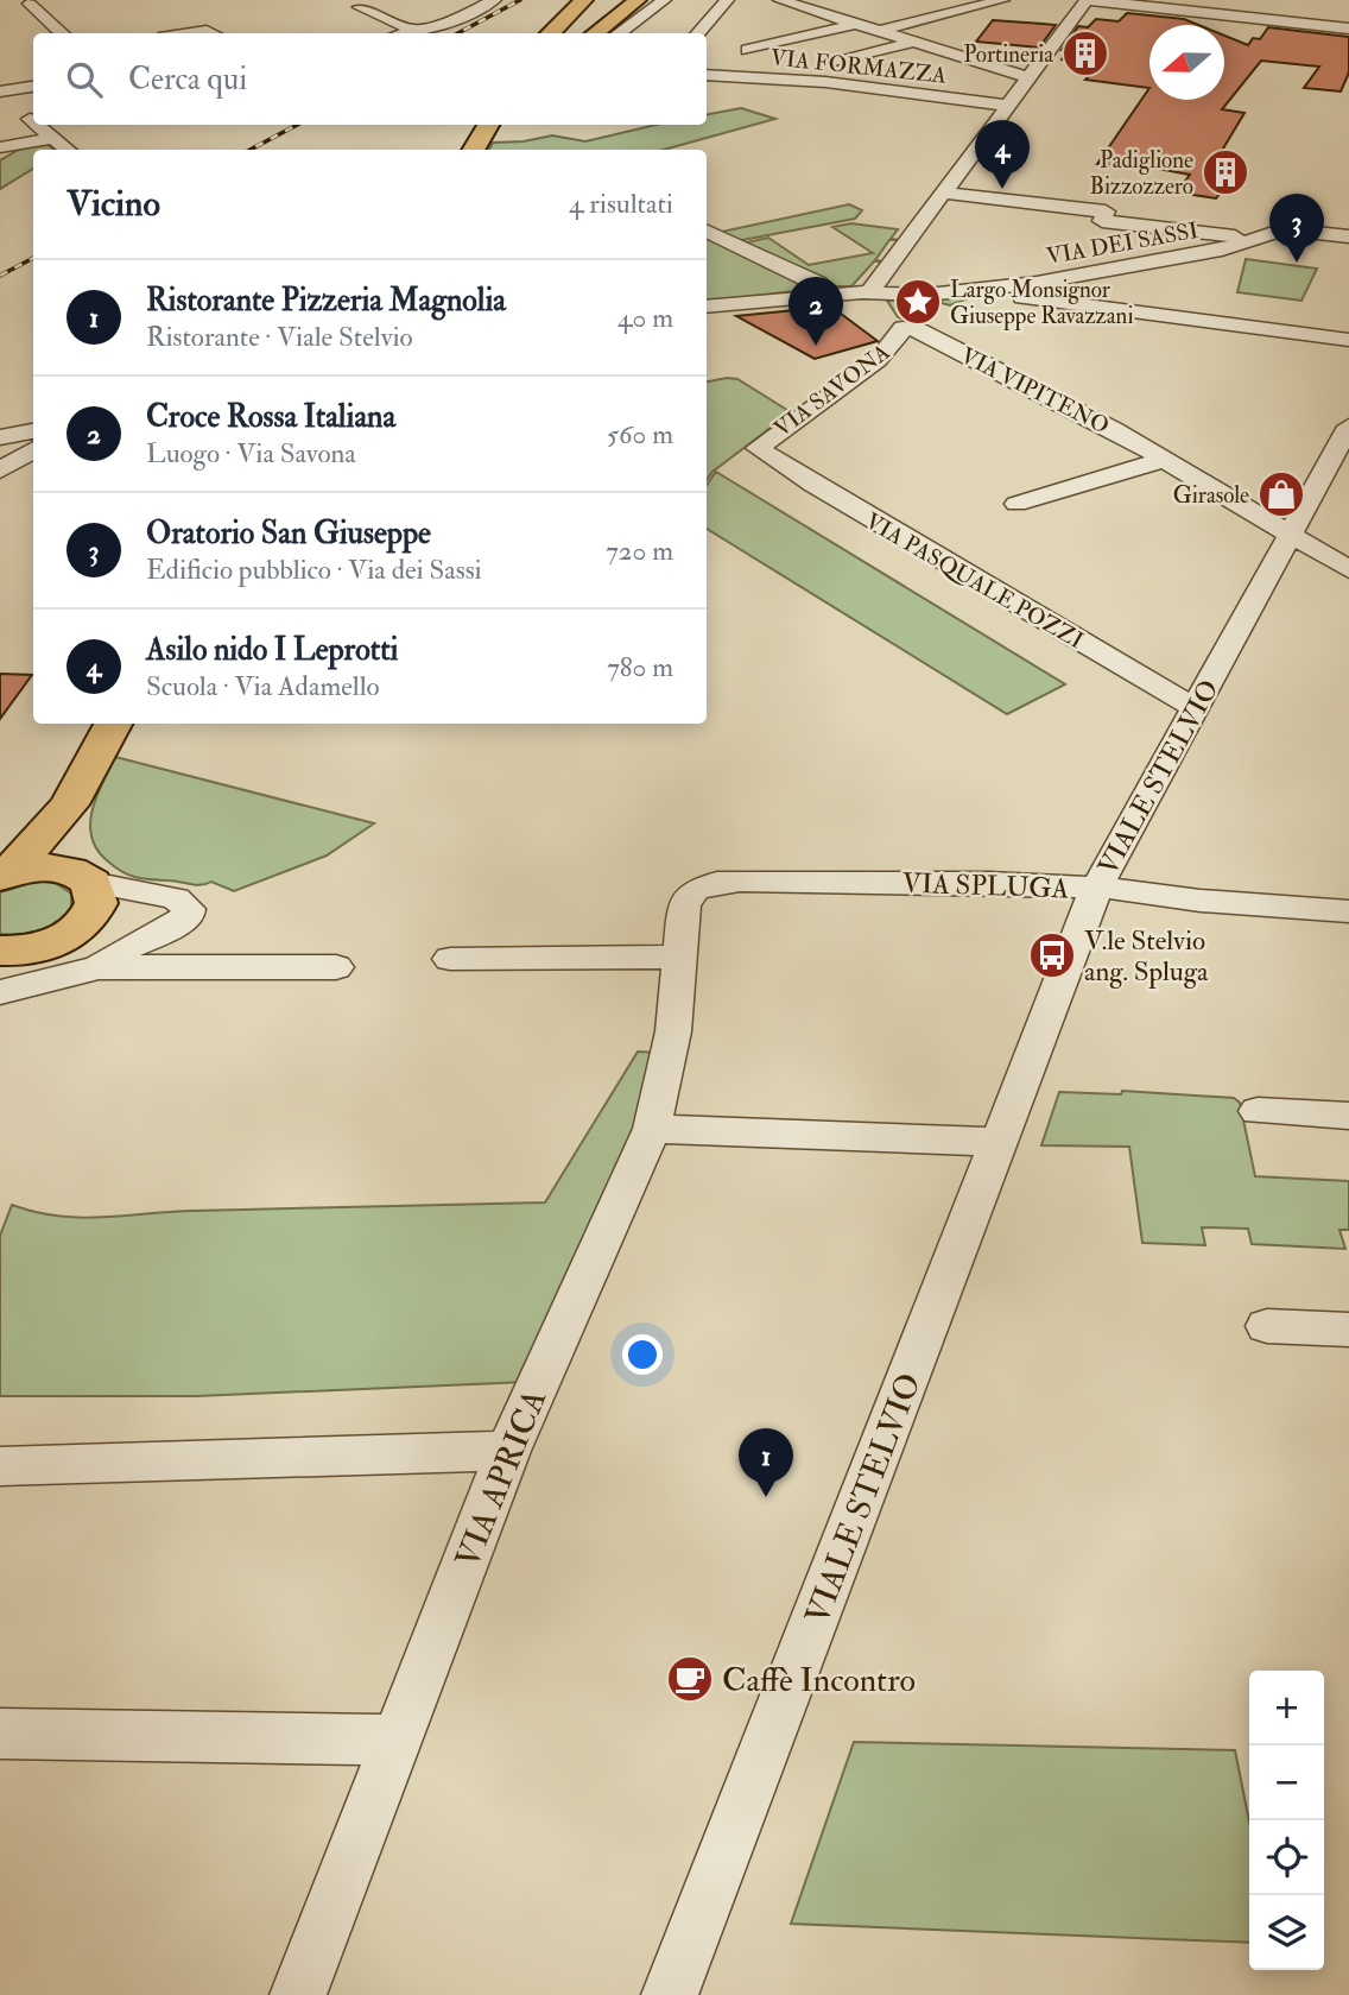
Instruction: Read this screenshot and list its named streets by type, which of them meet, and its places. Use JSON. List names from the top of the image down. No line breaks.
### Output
{"streets":{"street":["VIA FORMAZZA","VIA DEI SASSI","VIA SAVONA","VIA VIPITENO","VIA PASQUALE POZZI","VIALE STELVIO","VIA SPLUGA","VIA APRICA"]},"crossings":[["VIA SAVONA","VIA VIPITENO"],["VIA SAVONA","VIA PASQUALE POZZI"],["VIA VIPITENO","VIALE STELVIO"],["VIA PASQUALE POZZI","VIALE STELVIO"],["VIALE STELVIO","VIA SPLUGA"],["VIA SPLUGA","VIA APRICA"]],"places":{"building":["Portineria","Padiglione Bizzozzero"],"place":["Largo Monsignor Giuseppe Ravazzani"],"shop":["Girasole"],"bus stop":["V.le Stelvio ang. Spluga"],"cafe":["Caffè Incontro"]},"north":"left","page":{"search":"Cerca qui","pins":["4","3","2","1"],"heading":["Vicino","4 risultati"],"list":[{"mark":"1","name":"Ristorante Pizzeria Magnolia","note":"Ristorante · Viale Stelvio","value":"40 m"},{"mark":"2","name":"Croce Rossa Italiana","note":"Luogo · Via Savona","value":"560 m"},{"mark":"3","name":"Oratorio San Giuseppe","note":"Edificio pubblico · Via dei Sassi","value":"720 m"},{"mark":"4","name":"Asilo nido I Leprotti","note":"Scuola · Via Adamello","value":"780 m"}],"map_buttons":["+","−"]}}
